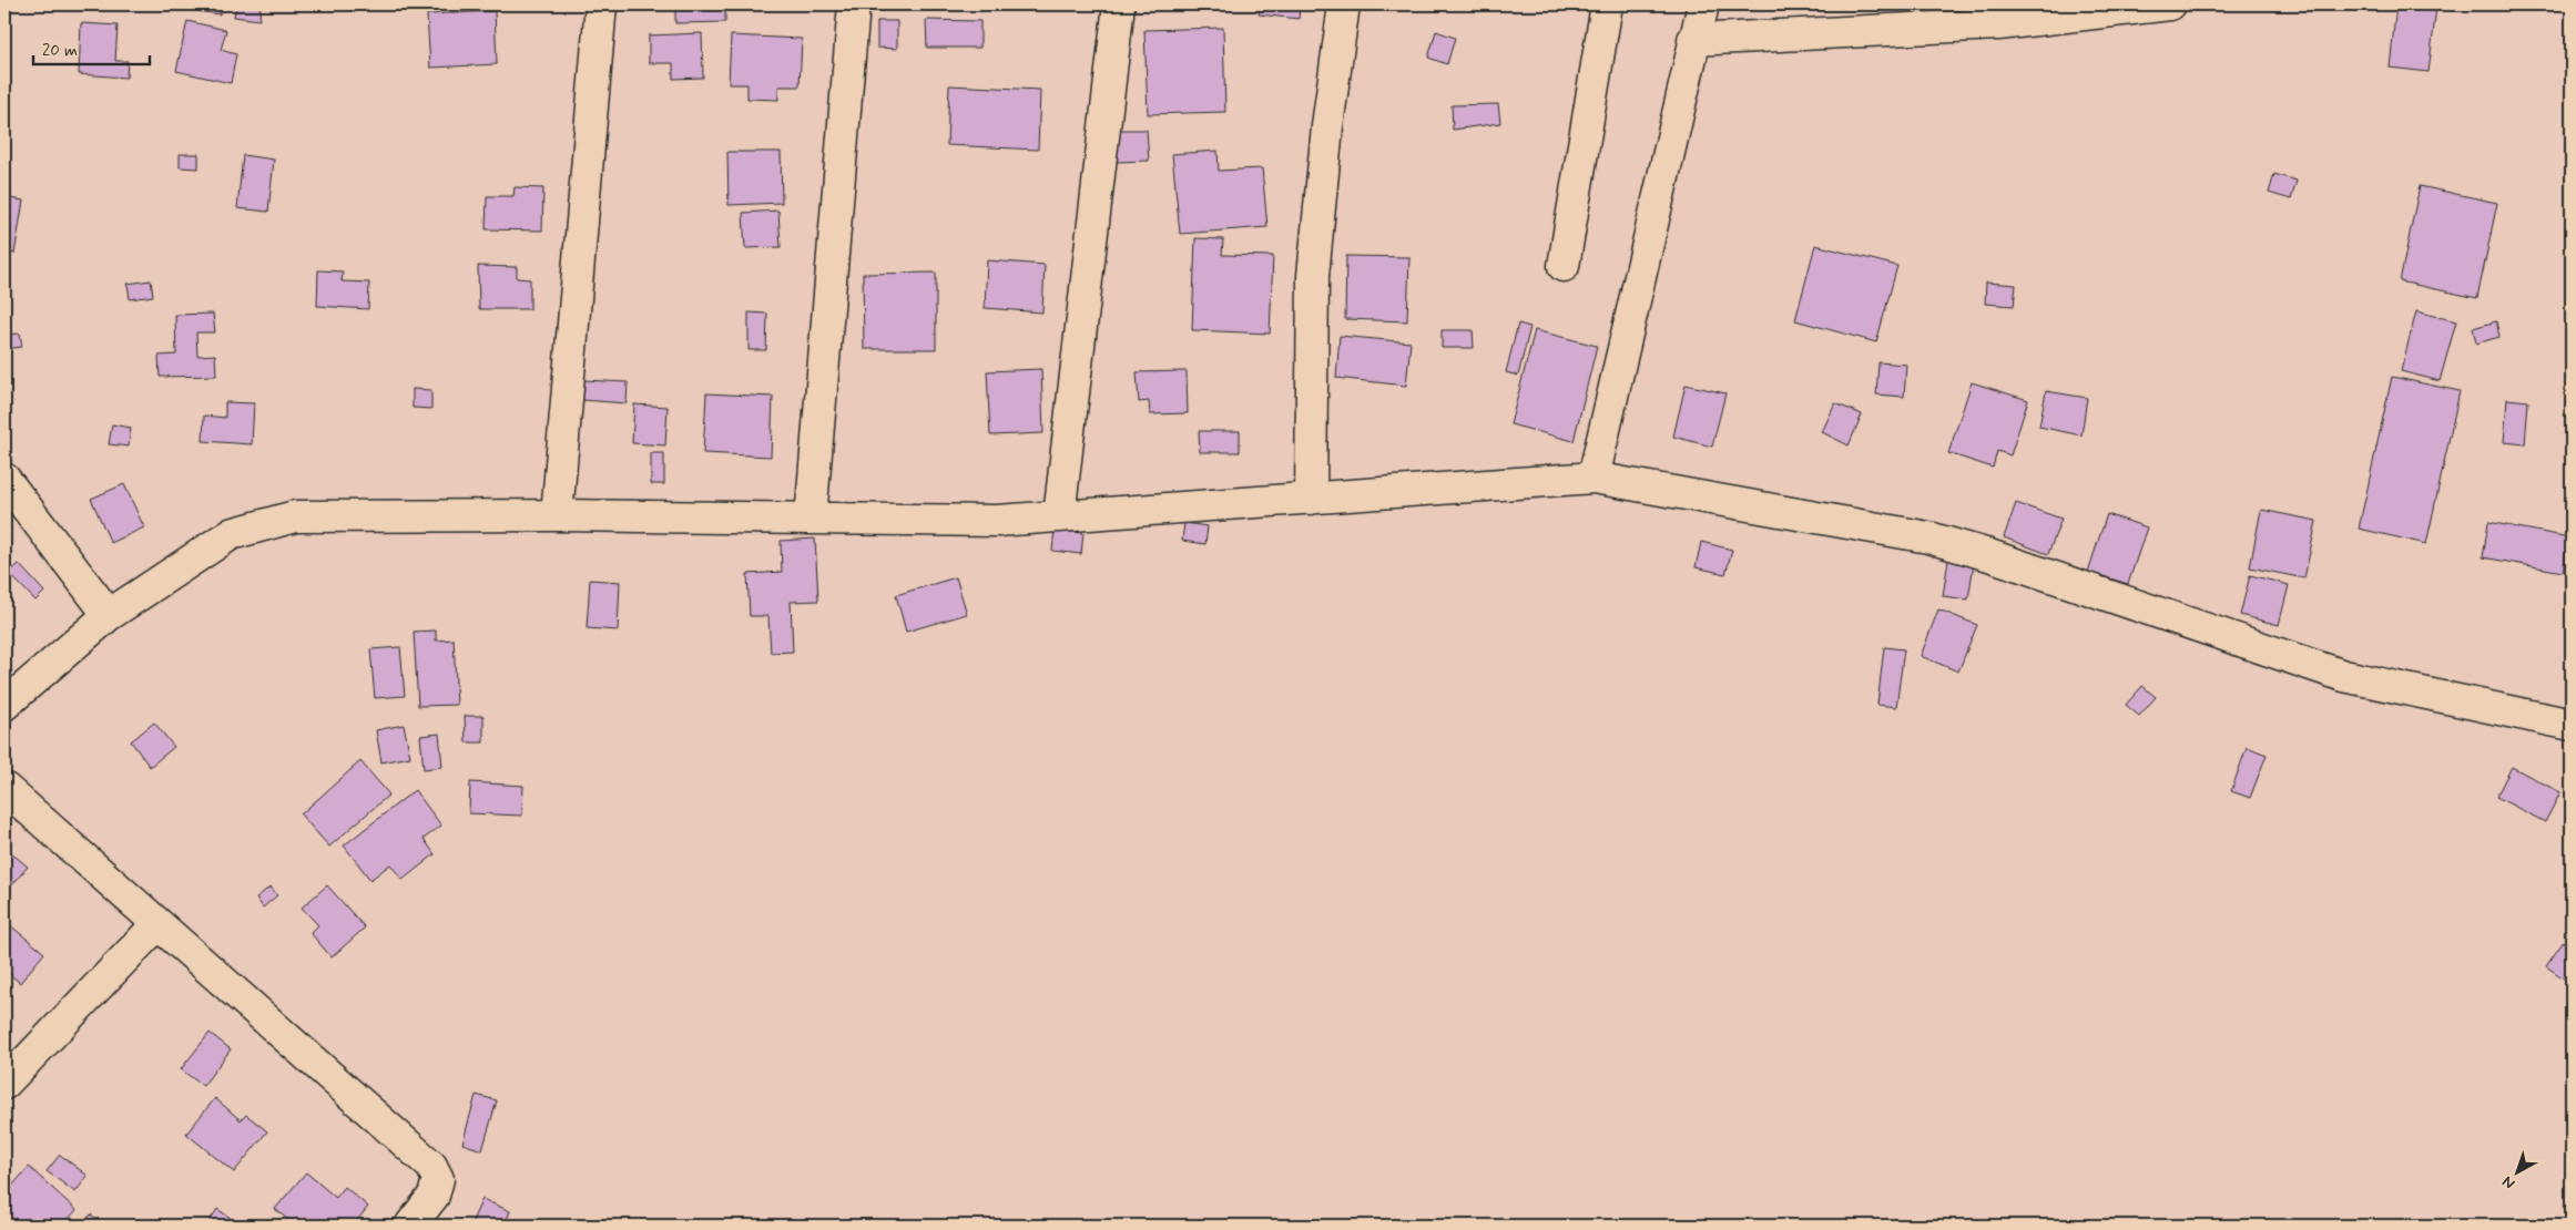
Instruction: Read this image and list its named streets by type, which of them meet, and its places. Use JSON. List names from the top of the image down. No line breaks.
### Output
{"scale_bar":"20 m","north":"bottom left"}
